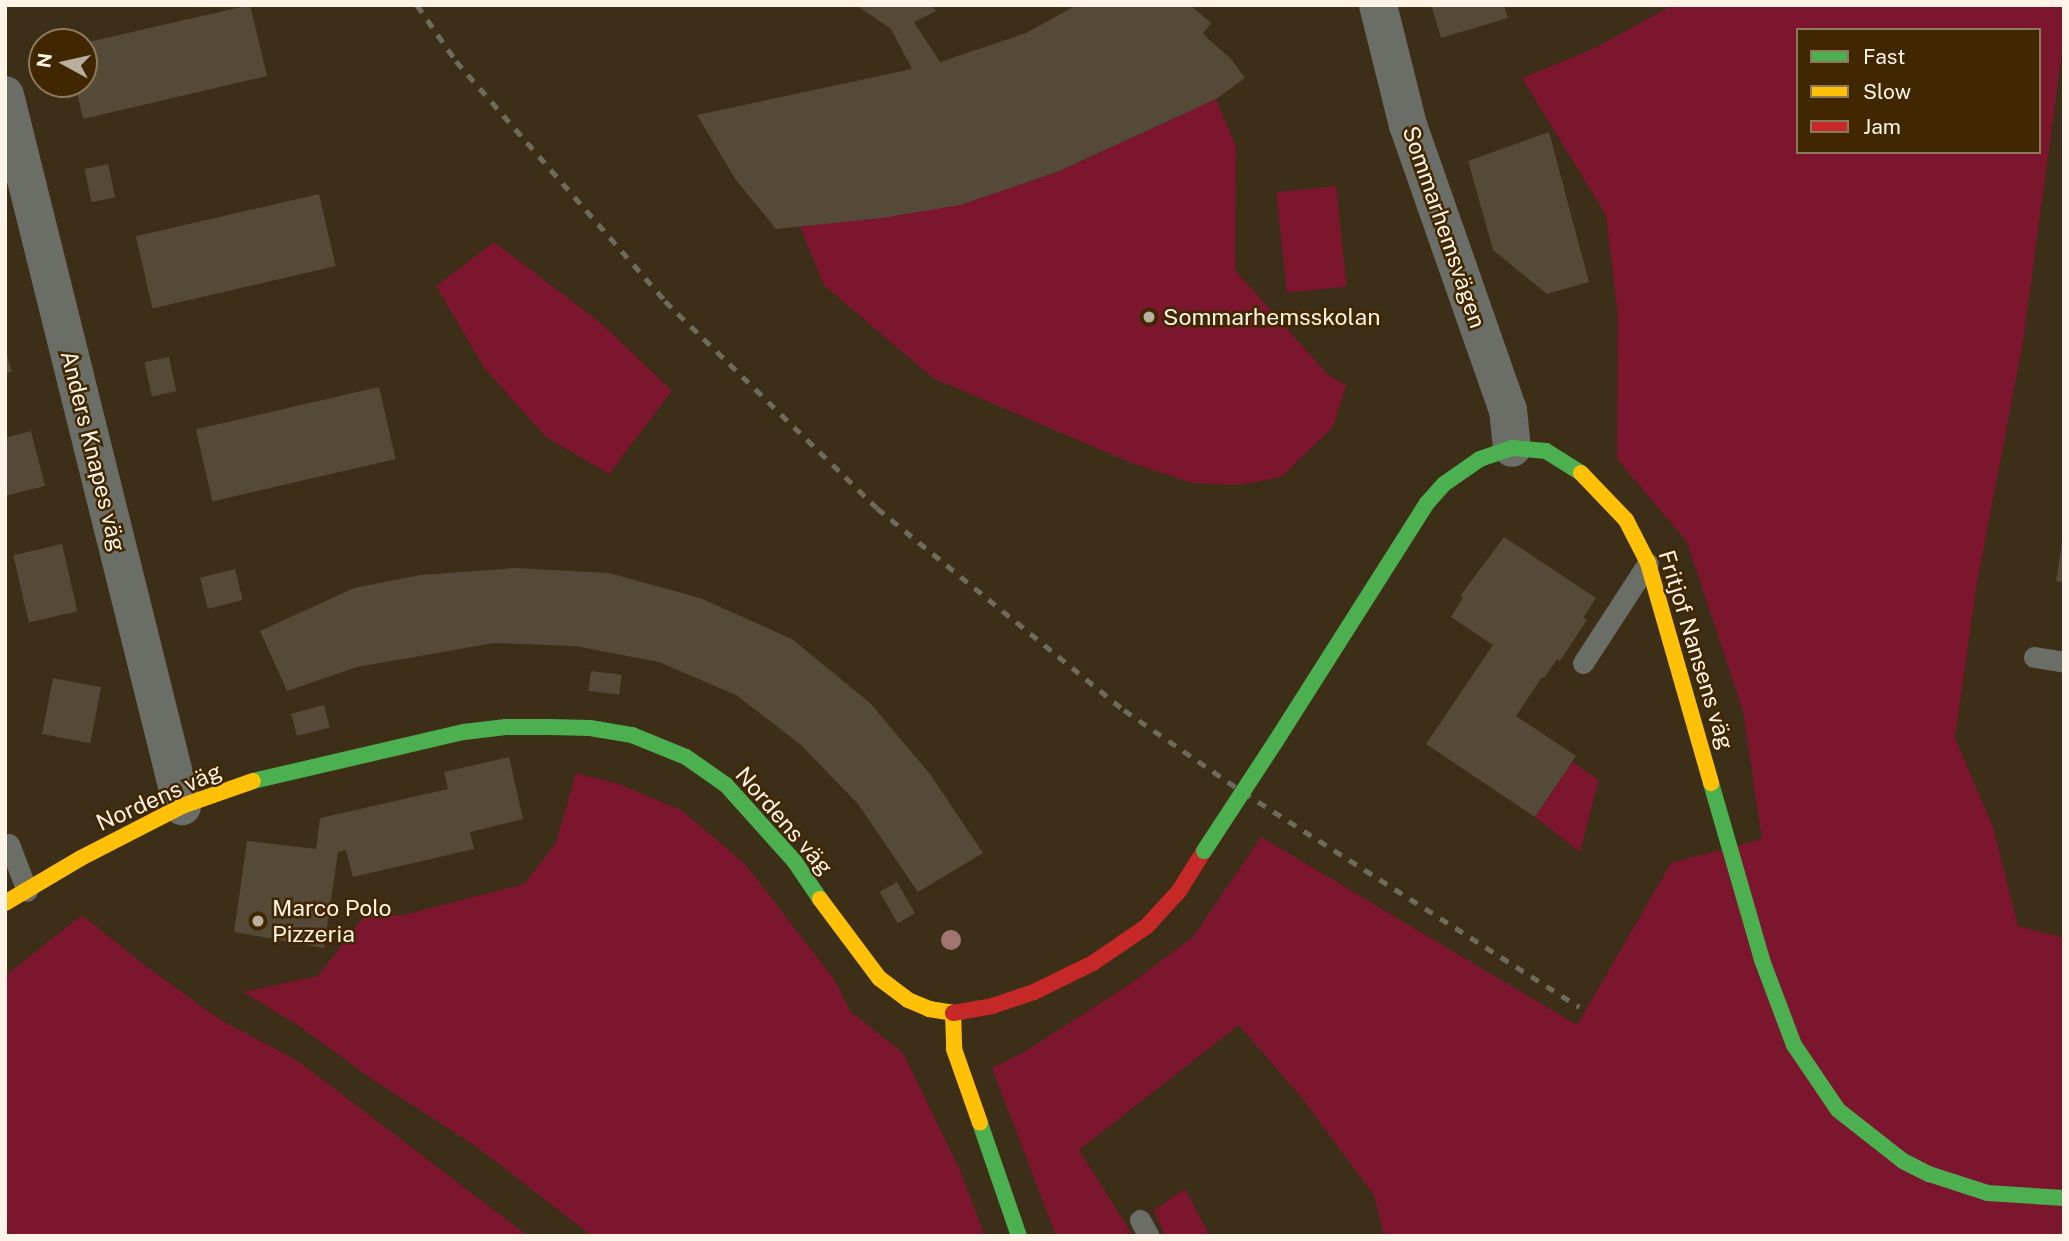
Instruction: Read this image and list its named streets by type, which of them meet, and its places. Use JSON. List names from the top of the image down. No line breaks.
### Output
{"streets":{"street":["Sommarhemsvägen","Anders Knapes väg","Fritjof Nansens väg","Nordens väg"]},"crossings":[["Sommarhemsvägen","Fritjof Nansens väg"],["Anders Knapes väg","Nordens väg"],["Fritjof Nansens väg","Nordens väg"]],"places":["Sommarhemsskolan","Marco Polo Pizzeria"],"legend":["Fast","Slow","Jam"],"north":"left"}
